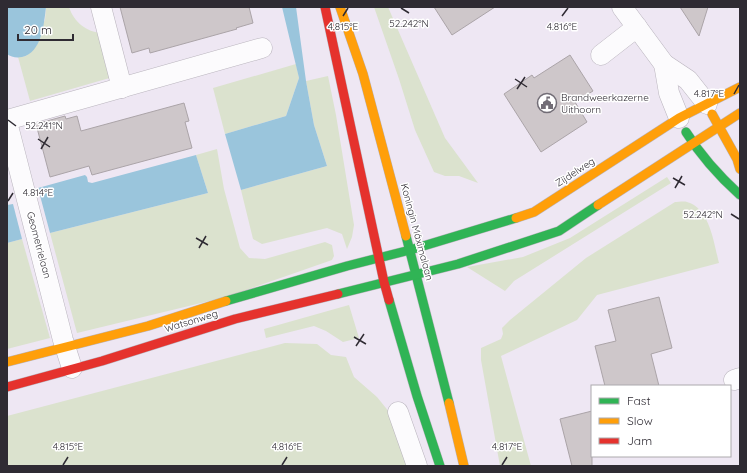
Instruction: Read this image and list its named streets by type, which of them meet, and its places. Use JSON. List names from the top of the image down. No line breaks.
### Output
{"streets":{"street":["Zijdelweg","Koningin Máximalaan","Geometrielaan","Watsonweg"]},"crossings":[["Zijdelweg","Koningin Máximalaan"],["Zijdelweg","Watsonweg"],["Koningin Máximalaan","Watsonweg"],["Geometrielaan","Watsonweg"]],"places":{"public building":["Brandweerkazerne Uithoorn"]},"legend":["Fast","Slow","Jam"],"scale_bar":"20 m","coordinates":["52.242°N","4.815°E","4.816°E","4.817°E","52.241°N","4.814°E"]}
